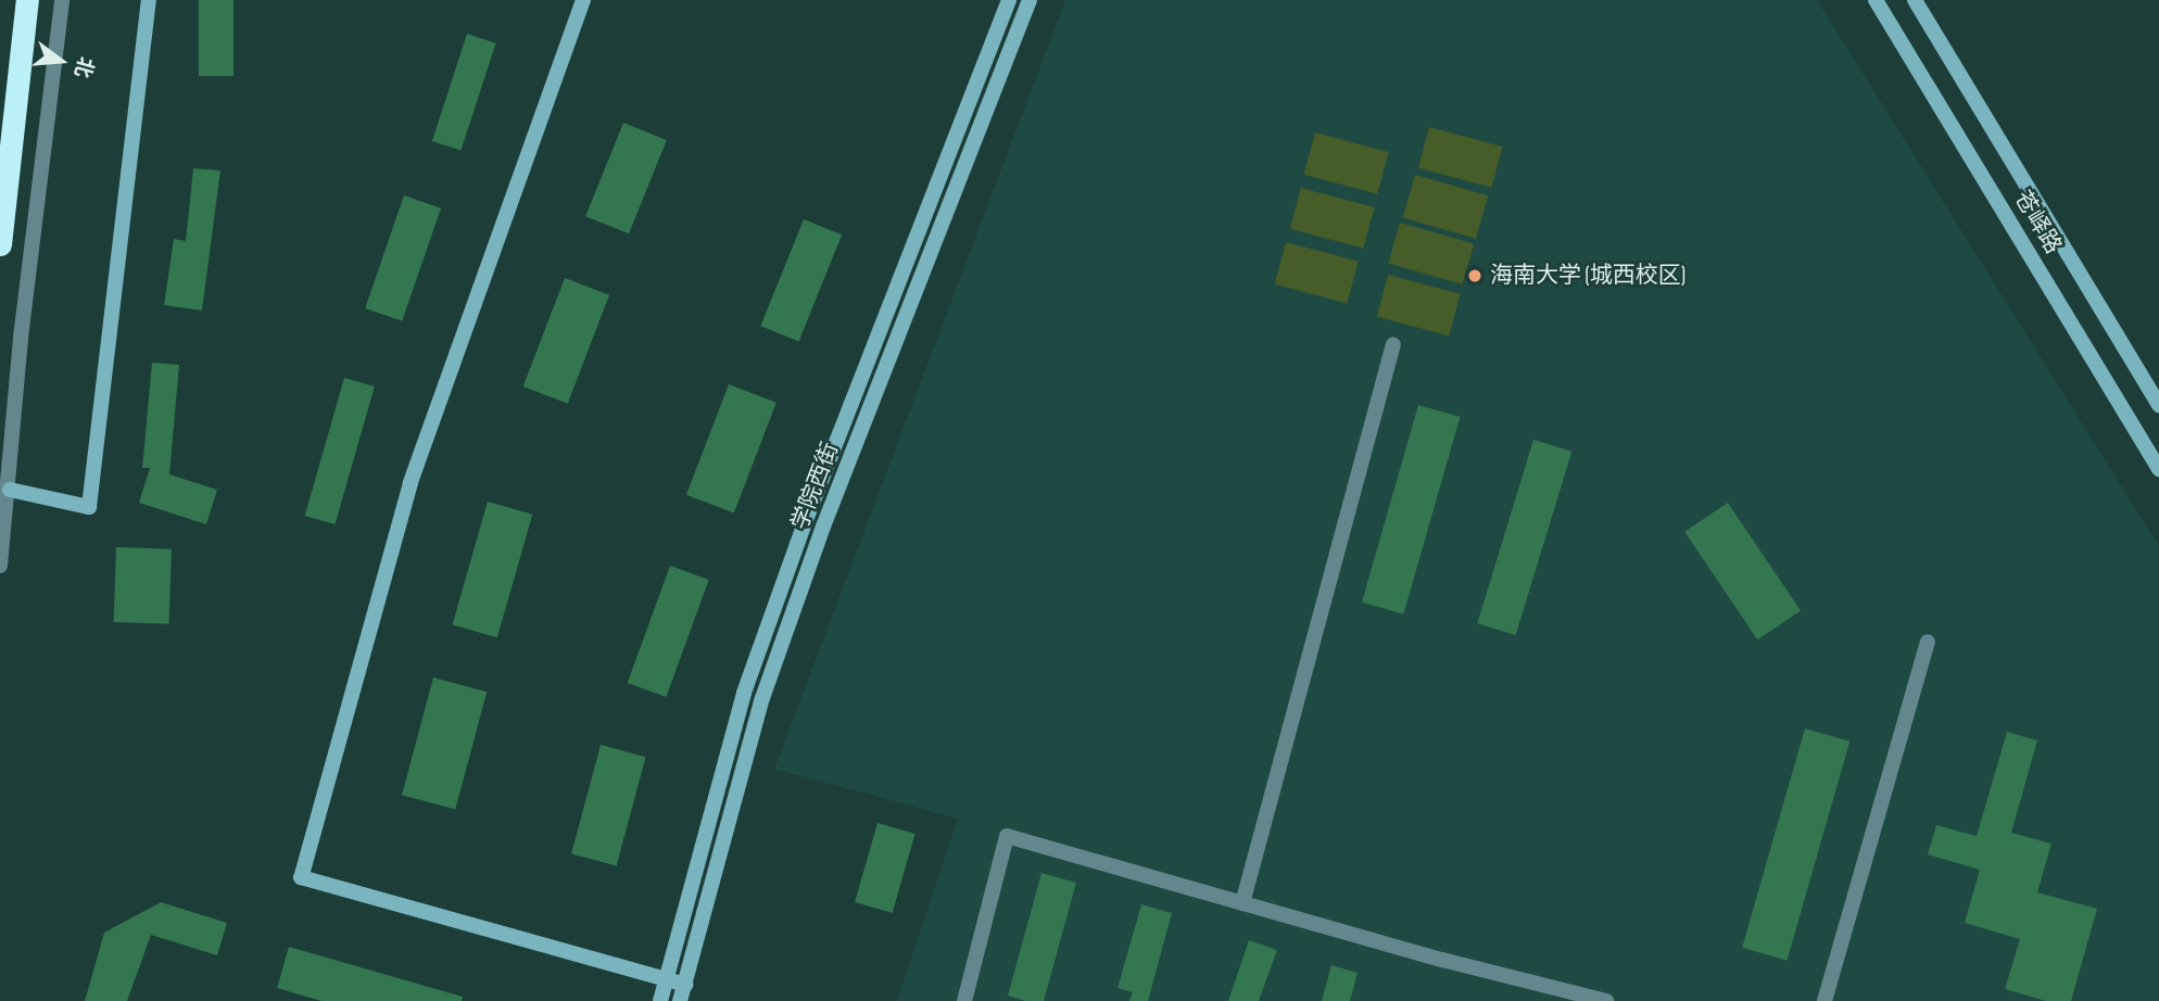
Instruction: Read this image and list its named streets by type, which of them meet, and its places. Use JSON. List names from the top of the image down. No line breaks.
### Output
{"streets":{"main road":["苍峄路","学院西街"]},"places":["海南大学 (城西校区)"],"north":"right"}
